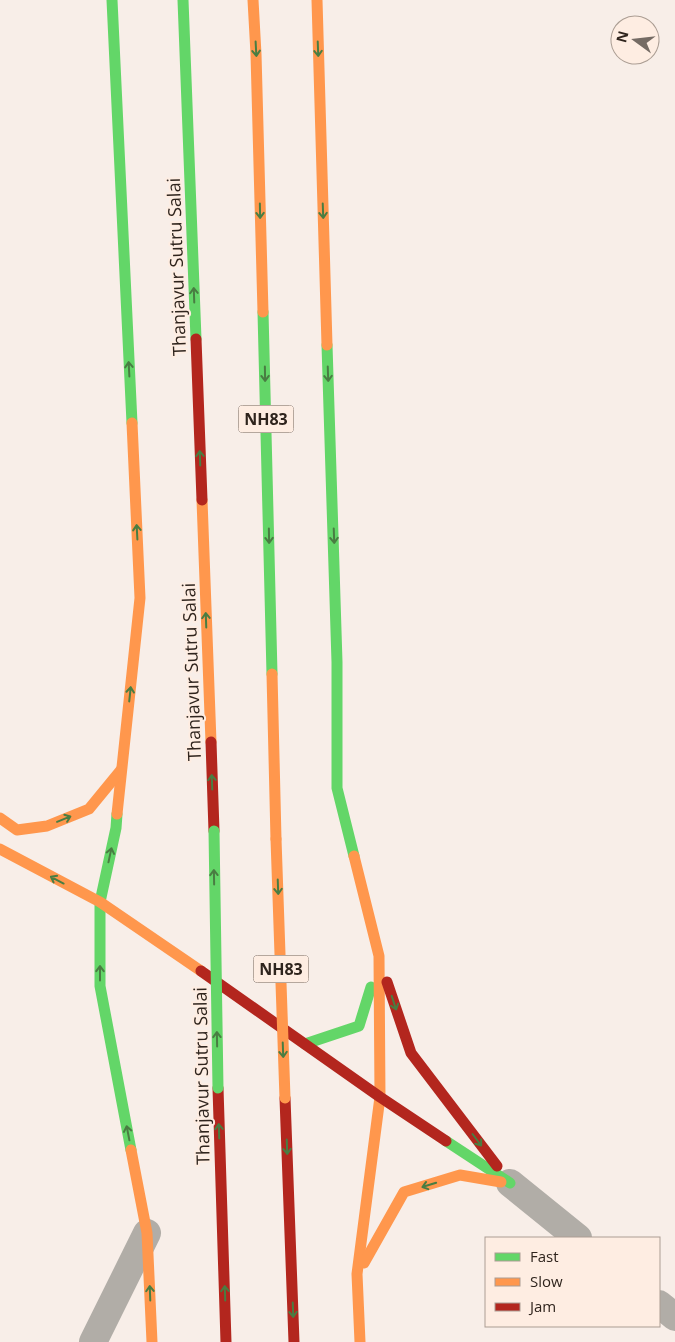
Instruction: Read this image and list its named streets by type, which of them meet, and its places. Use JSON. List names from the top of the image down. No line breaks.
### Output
{"streets":{"main road":["Thanjavur Sutru Salai","NH83"]},"legend":["Fast","Slow","Jam"],"north":"left"}
